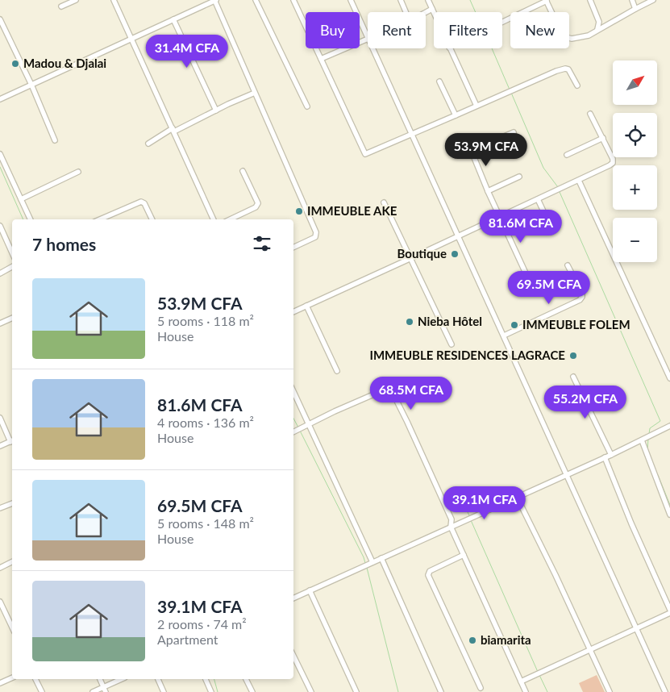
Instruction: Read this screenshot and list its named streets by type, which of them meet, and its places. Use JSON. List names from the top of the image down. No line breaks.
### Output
{"places":["Madou & Djalai","IMMEUBLE AKE","Boutique","Nieba Hôtel","IMMEUBLE FOLEM","IMMEUBLE RESIDENCES LAGRACE","biamarita"],"north":"top right","page":{"chip":["Buy","Rent","Filters","New"],"price":["31.4M CFA","53.9M CFA","81.6M CFA","69.5M CFA","68.5M CFA","55.2M CFA","39.1M CFA"],"map_buttons":["+","−"],"heading":"7 homes","list":[{"name":"53.9M CFA","note":"5 rooms · 118 m² · House"},{"name":"81.6M CFA","note":"4 rooms · 136 m² · House"},{"name":"69.5M CFA","note":"5 rooms · 148 m² · House"},{"name":"39.1M CFA","note":"2 rooms · 74 m² · Apartment"}]}}
